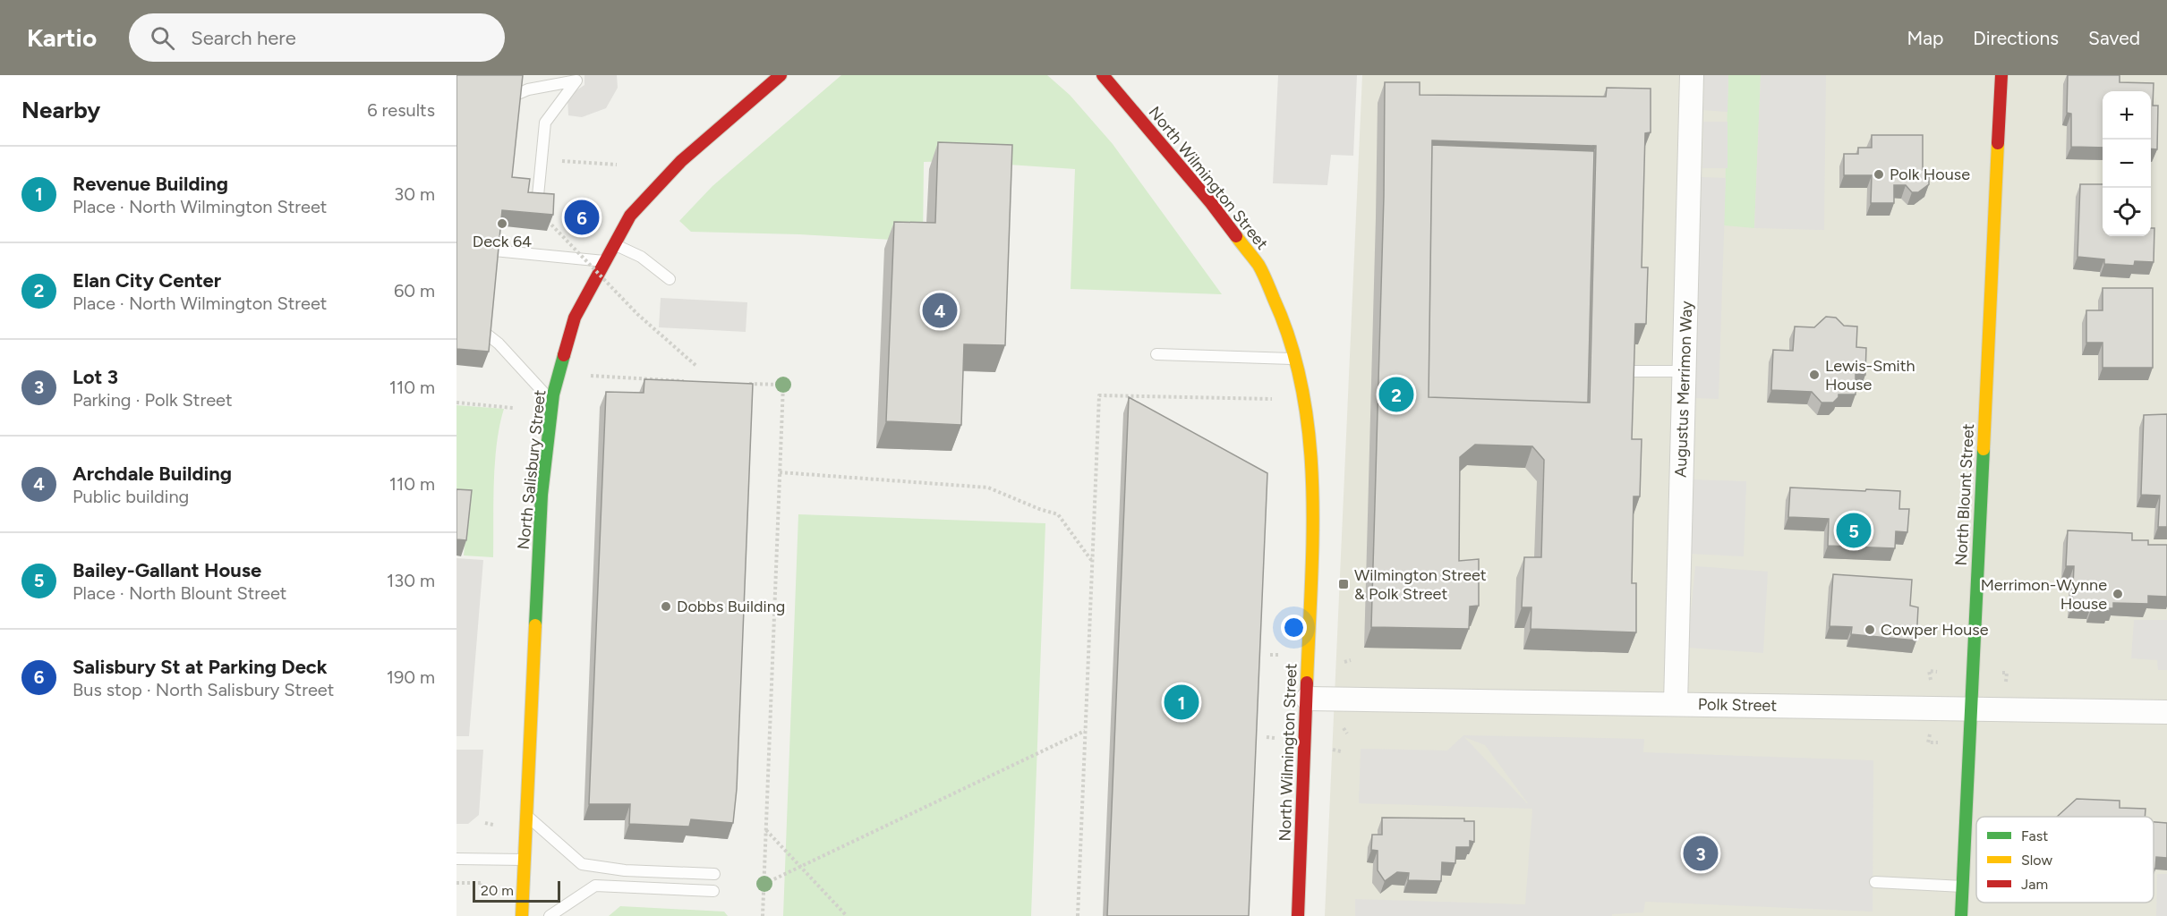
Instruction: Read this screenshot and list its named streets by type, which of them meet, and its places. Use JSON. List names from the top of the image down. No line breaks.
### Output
{"streets":{"main road":["North Wilmington Street","North Salisbury Street","North Blount Street"],"street":["Augustus Merrimon Way","Polk Street"]},"crossings":[["North Wilmington Street","Polk Street"],["Augustus Merrimon Way","Polk Street"],["North Blount Street","Polk Street"]],"places":{"other":["Polk House","Deck 64","Lewis-Smith House","Merrimon-Wynne House","Dobbs Building","Cowper House"],"transit":["Wilmington Street & Polk Street"]},"legend":["Fast","Slow","Jam"],"scale_bar":"20 m","page":{"header":"Kartio","search":"Search here","nav":["Map","Directions","Saved"],"heading":["Nearby","6 results"],"map_buttons":["+","−"],"list":[{"mark":"1","name":"Revenue Building","note":"Place · North Wilmington Street","value":"30 m"},{"mark":"2","name":"Elan City Center","note":"Place · North Wilmington Street","value":"60 m"},{"mark":"3","name":"Lot 3","note":"Parking · Polk Street","value":"110 m"},{"mark":"4","name":"Archdale Building","note":"Public building","value":"110 m"},{"mark":"5","name":"Bailey-Gallant House","note":"Place · North Blount Street","value":"130 m"},{"mark":"6","name":"Salisbury St at Parking Deck","note":"Bus stop · North Salisbury Street","value":"190 m"}],"pins":["6","4","2","5","1","3"],"scale":"20 m"}}
